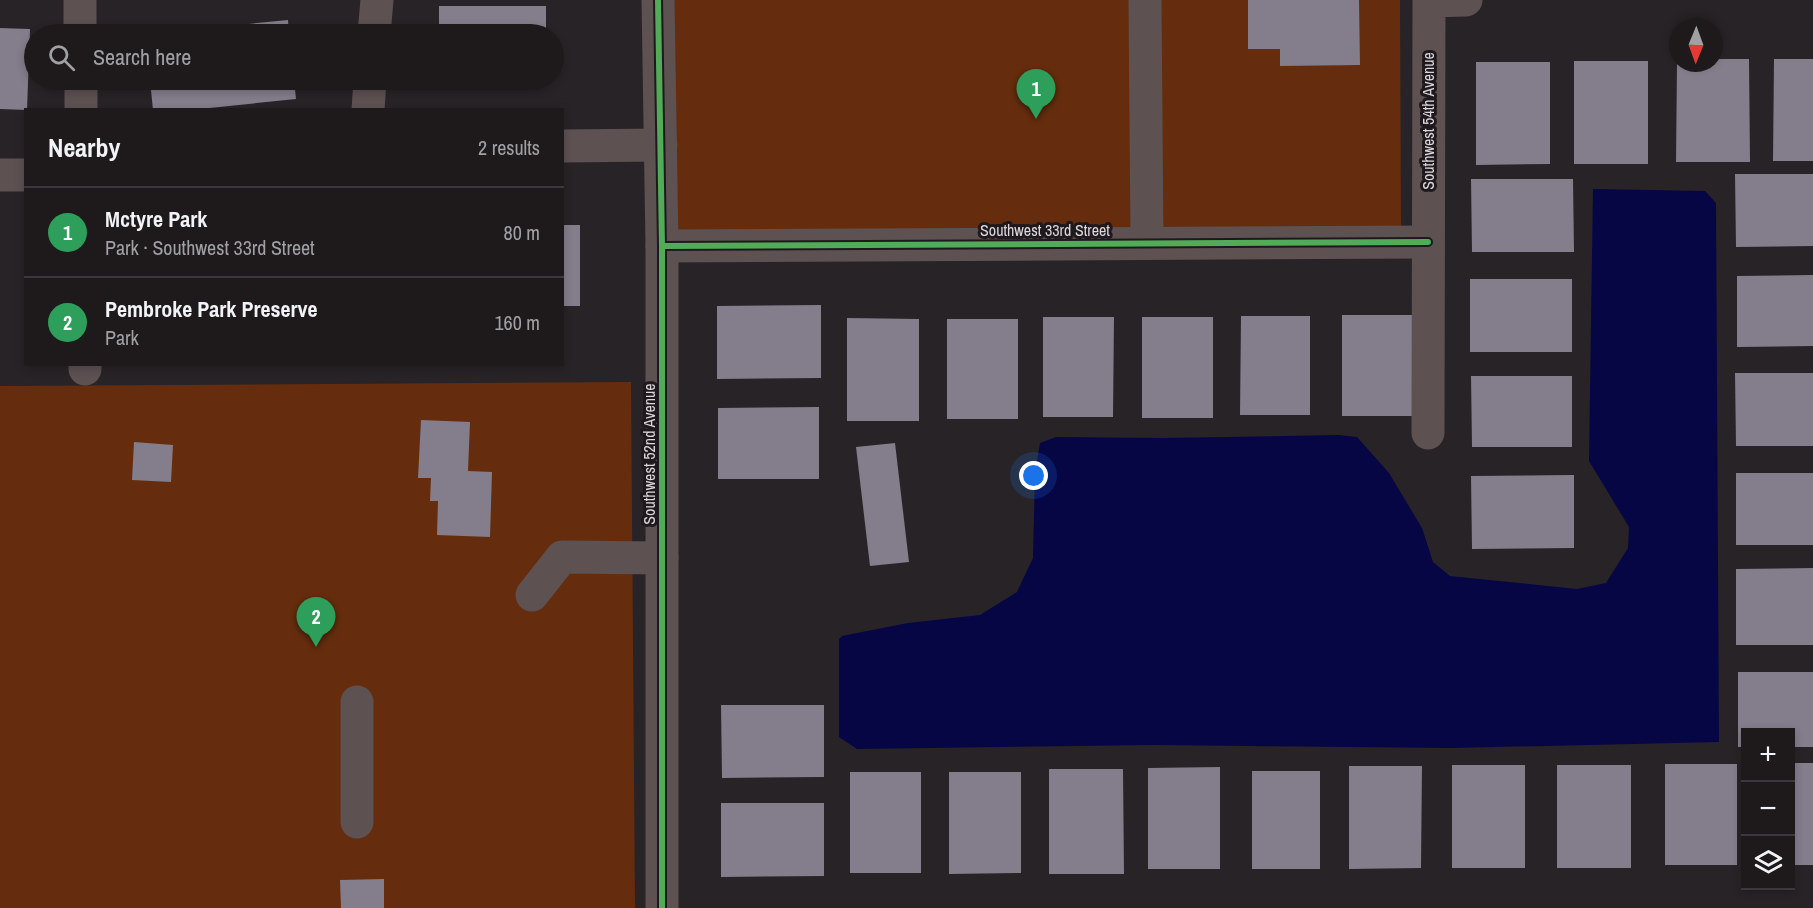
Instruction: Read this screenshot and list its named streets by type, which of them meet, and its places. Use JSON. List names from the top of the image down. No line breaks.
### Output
{"streets":{"street":["Southwest 54th Avenue","Southwest 33rd Street","Southwest 52nd Avenue"]},"crossings":[["Southwest 54th Avenue","Southwest 33rd Street"],["Southwest 33rd Street","Southwest 52nd Avenue"]],"north":"bottom","page":{"search":"Search here","pins":["1","2"],"heading":["Nearby","2 results"],"list":[{"mark":"1","name":"Mctyre Park","note":"Park · Southwest 33rd Street","value":"80 m"},{"mark":"2","name":"Pembroke Park Preserve","note":"Park","value":"160 m"}],"map_buttons":["+","−"]}}
